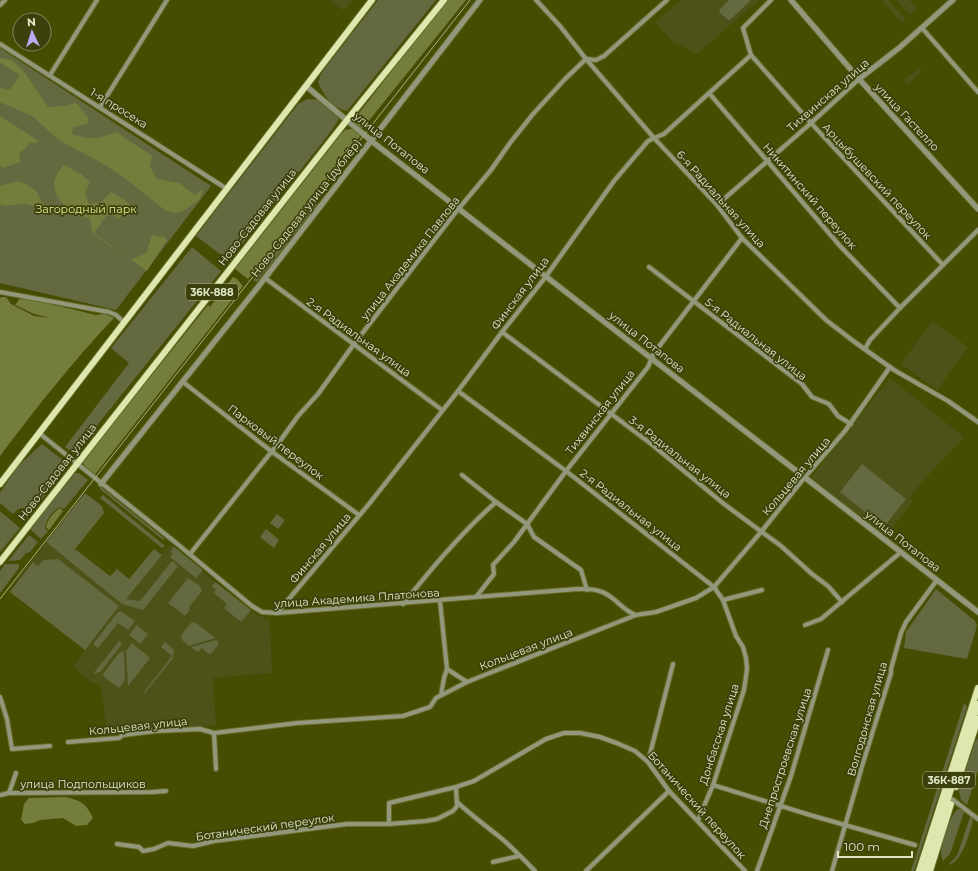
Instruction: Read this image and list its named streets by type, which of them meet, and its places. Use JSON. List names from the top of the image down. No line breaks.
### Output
{"streets":{"main road":["Ново-Садовая улица","36К-888","36К-887"],"street":["Тихвинская улица","1-я просека","улица Гастелло","улица Потапова","Арцыбушевский переулок","Никитинский переулок","6-я Радиальная улица","Ново-Садовая улица (дублёр)","улица Академика Павлова","Финская улица","2-я Радиальная улица","5-я Радиальная улица","Парковый переулок","3-я Радиальная улица","Кольцевая улица","улица Академика Платонова","Волгодонская улица","Донбасская улица","Днепростроевская улица","улица Подпольщиков","Ботанический переулок"]},"crossings":[["Тихвинская улица","улица Гастелло"],["Тихвинская улица","улица Потапова"],["Тихвинская улица","Арцыбушевский переулок"],["Тихвинская улица","Никитинский переулок"],["Тихвинская улица","6-я Радиальная улица"],["Тихвинская улица","2-я Радиальная улица"],["Тихвинская улица","5-я Радиальная улица"],["Тихвинская улица","3-я Радиальная улица"],["Тихвинская улица","улица Академика Платонова"],["улица Потапова","Ново-Садовая улица (дублёр)"],["улица Потапова","Ново-Садовая улица"],["улица Потапова","улица Академика Павлова"],["улица Потапова","Финская улица"],["улица Потапова","Кольцевая улица"],["улица Потапова","Волгодонская улица"],["Арцыбушевский переулок","Финская улица"],["Никитинский переулок","Финская улица"],["6-я Радиальная улица","улица Академика Павлова"],["6-я Радиальная улица","Финская улица"],["6-я Радиальная улица","Кольцевая улица"],["Ново-Садовая улица (дублёр)","2-я Радиальная улица"],["Ново-Садовая улица (дублёр)","Парковый переулок"],["Ново-Садовая улица (дублёр)","улица Академика Платонова"],["Ново-Садовая улица","улица Академика Платонова"],["улица Академика Павлова","2-я Радиальная улица"],["улица Академика Павлова","Парковый переулок"],["улица Академика Павлова","улица Академика Платонова"],["Финская улица","2-я Радиальная улица"],["Финская улица","Парковый переулок"],["Финская улица","3-я Радиальная улица"],["Финская улица","улица Академика Платонова"],["2-я Радиальная улица","Кольцевая улица"],["2-я Радиальная улица","Донбасская улица"],["5-я Радиальная улица","Кольцевая улица"],["3-я Радиальная улица","Кольцевая улица"],["Кольцевая улица","улица Академика Платонова"],["Кольцевая улица","Донбасская улица"],["Донбасская улица","Ботанический переулок"]],"parks":["Загородный парк"],"scale_bar":"100 m","north":"top"}
